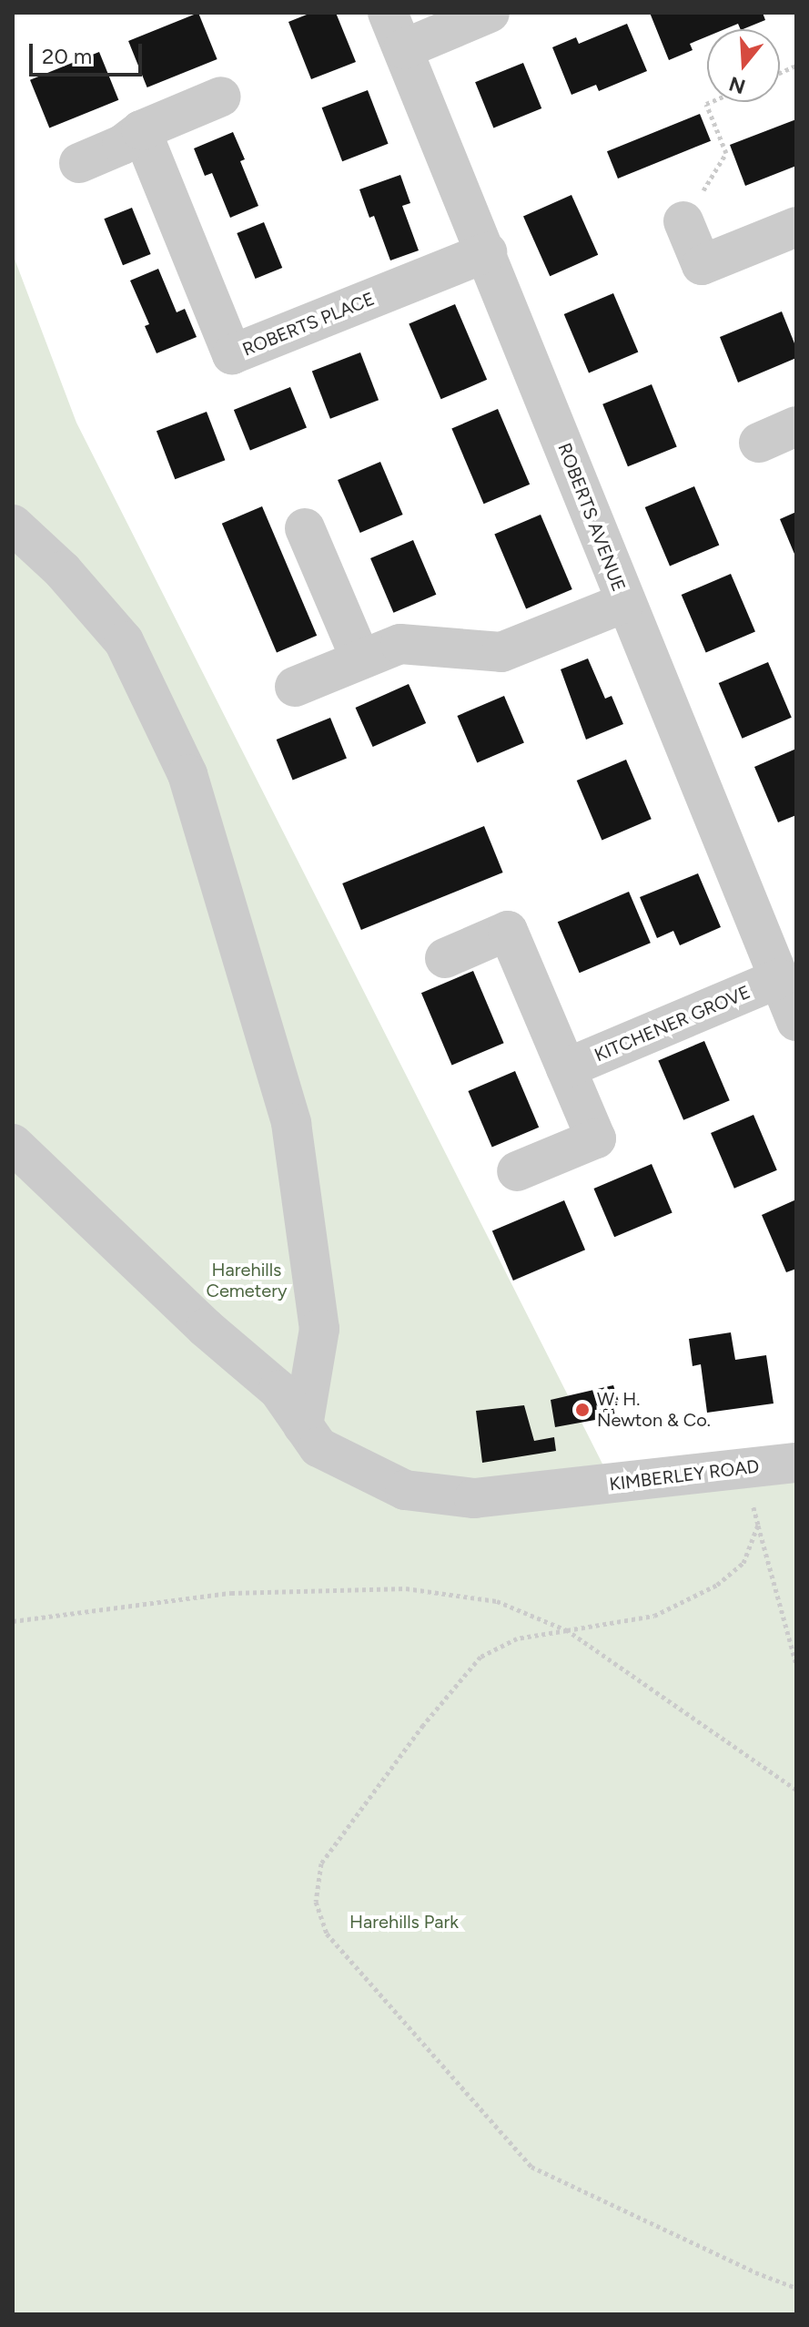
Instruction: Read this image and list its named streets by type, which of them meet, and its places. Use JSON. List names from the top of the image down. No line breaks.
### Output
{"streets":{"street":["ROBERTS PLACE","ROBERTS AVENUE","KITCHENER GROVE","KIMBERLEY ROAD"]},"crossings":[["ROBERTS PLACE","ROBERTS AVENUE"],["ROBERTS AVENUE","KITCHENER GROVE"]],"parks":["Harehills Cemetery","Harehills Park"],"places":["W. H. Newton & Co."],"scale_bar":"20 m","north":"bottom"}
